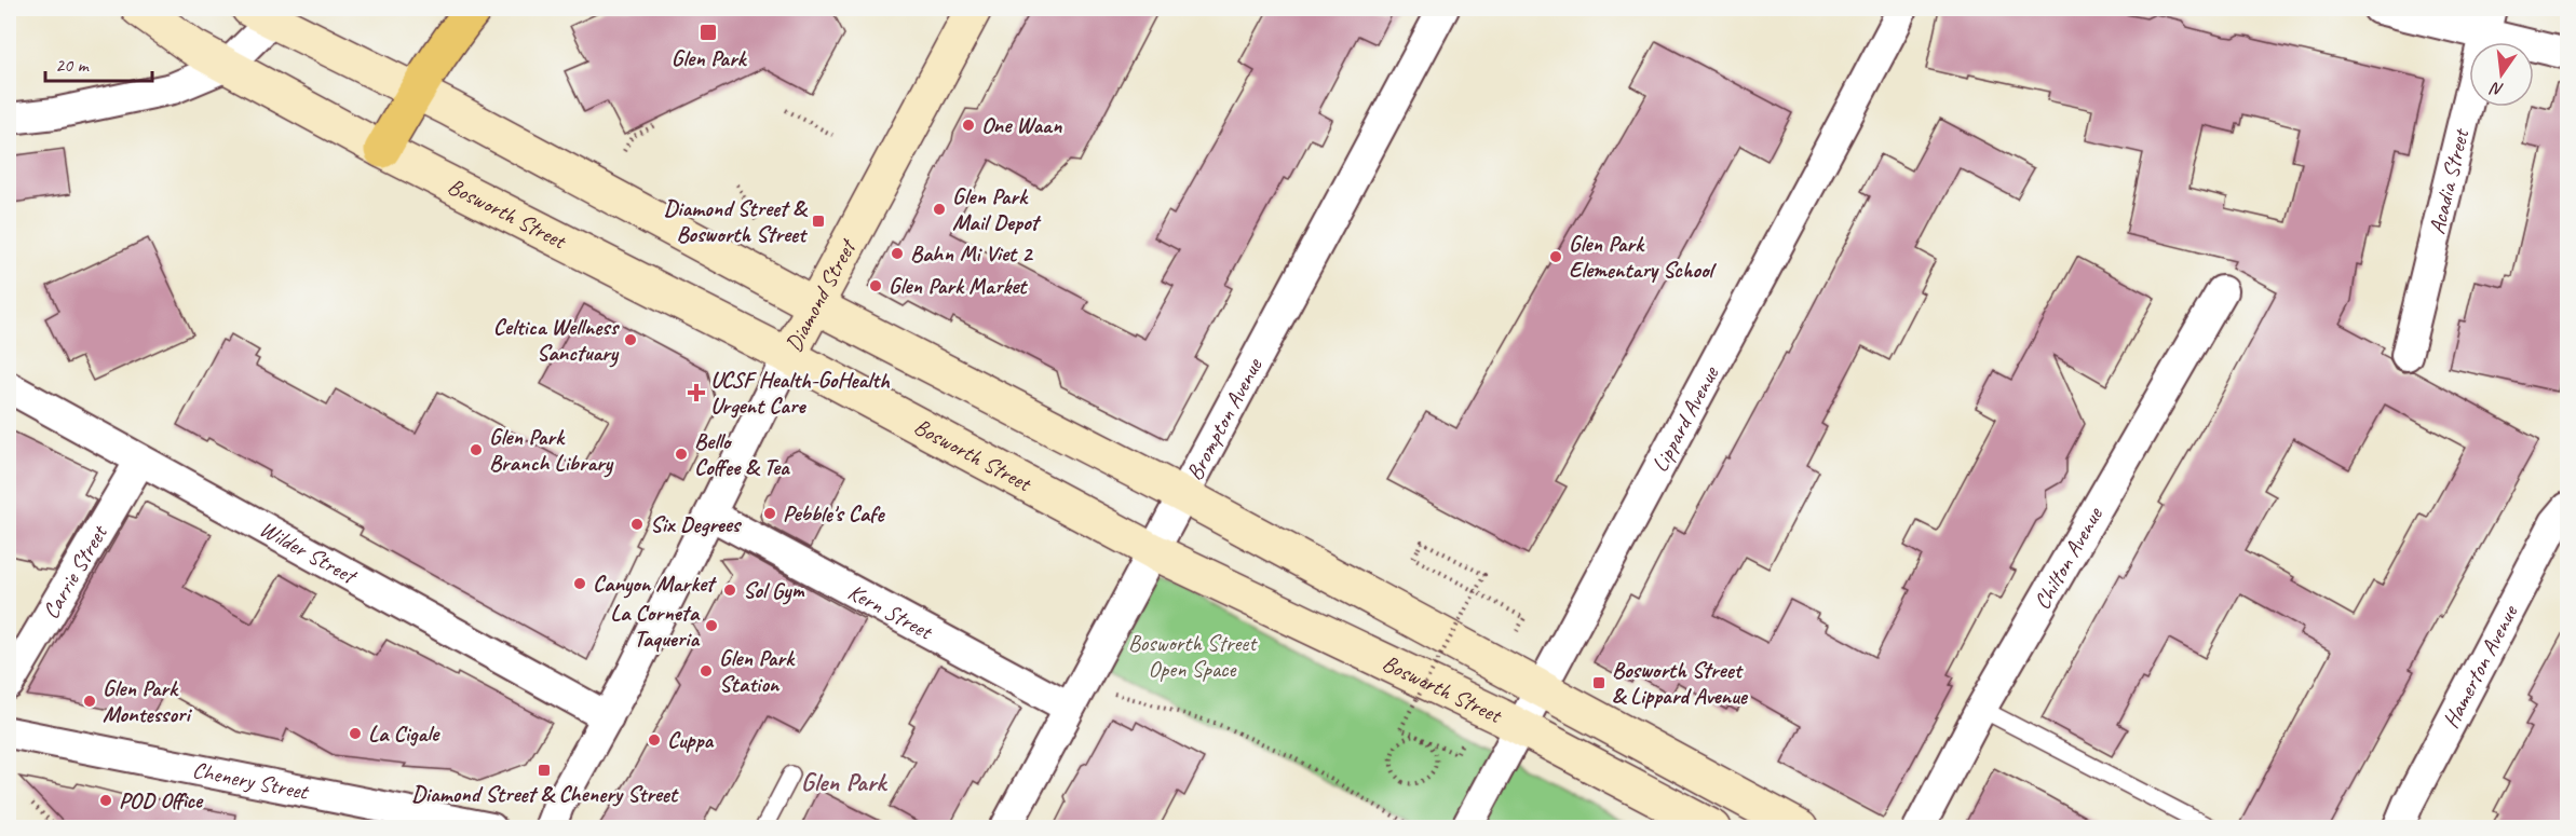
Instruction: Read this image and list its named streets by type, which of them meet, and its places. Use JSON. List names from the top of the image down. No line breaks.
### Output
{"streets":{"main road":["Bosworth Street","Diamond Street"],"street":["Acadia Street","Brompton Avenue","Lippard Avenue","Wilder Street","Chilton Avenue","Carrie Street","Kern Street","Hamerton Avenue","Chenery Street"]},"crossings":[["Bosworth Street","Diamond Street"],["Bosworth Street","Brompton Avenue"],["Bosworth Street","Lippard Avenue"],["Diamond Street","Wilder Street"],["Diamond Street","Kern Street"],["Brompton Avenue","Kern Street"],["Wilder Street","Carrie Street"]],"districts":["Glen Park"],"parks":["Bosworth Street Open Space"],"places":{"transit":["Glen Park","Diamond Street & Bosworth Street","Bosworth Street & Lippard Avenue","Diamond Street & Chenery Street"],"other":["One Waan","Glen Park Mail Depot","Bahn Mi Viet 2","Glen Park Elementary School","Glen Park Market","Celtica Wellness Sanctuary","Glen Park Branch Library","Bello Coffee & Tea","Pebble's Cafe","Six Degrees","Canyon Market","Sol Gym","La Corneta Taqueria","Glen Park Station","Glen Park Montessori","La Cigale","Cuppa","POD Office"],"health":["UCSF Health-GoHealth Urgent Care"]},"scale_bar":"20 m","north":"bottom"}
